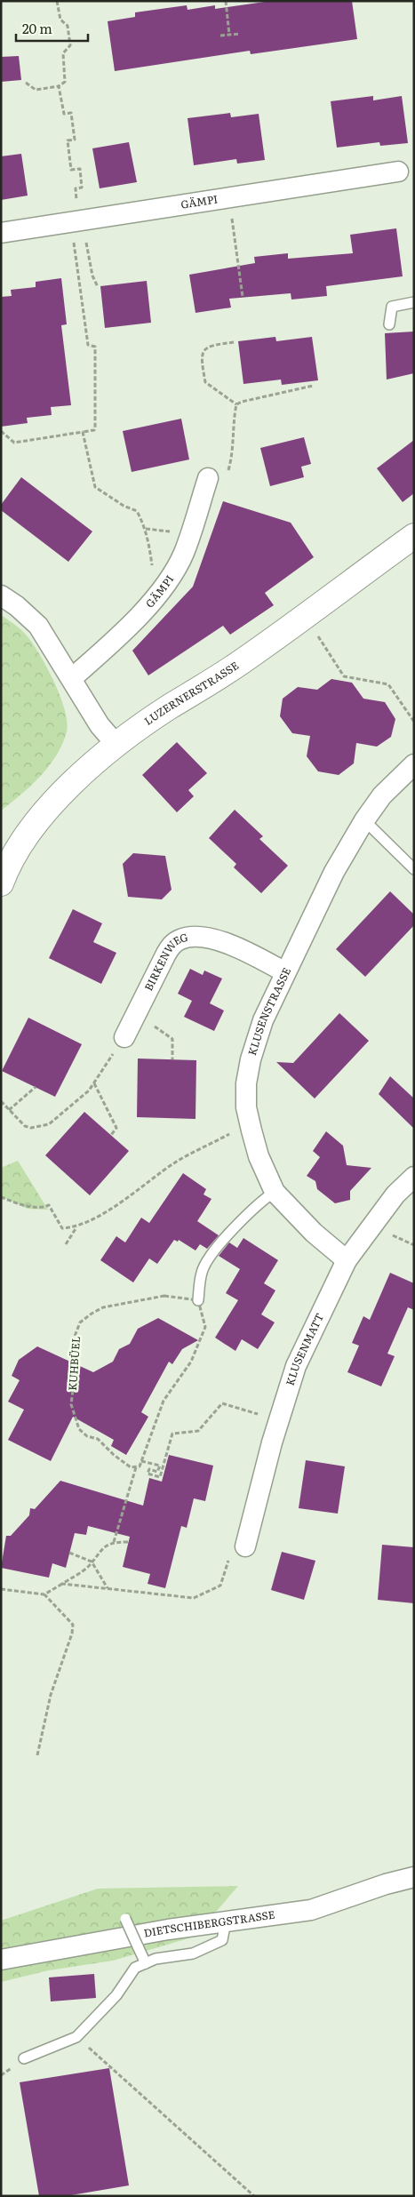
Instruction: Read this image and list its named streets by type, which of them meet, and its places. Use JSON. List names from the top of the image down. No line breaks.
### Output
{"streets":{"main road":["LUZERNERSTRASSE"],"street":["GÄMPI","BIRKENWEG","KLUSENSTRASSE","KLUSENMATT","DIETSCHIBERGSTRASSE"],"path":["KUHBÜEL"]},"crossings":[["BIRKENWEG","KLUSENSTRASSE"],["KLUSENSTRASSE","KLUSENMATT"]],"scale_bar":"20 m"}
